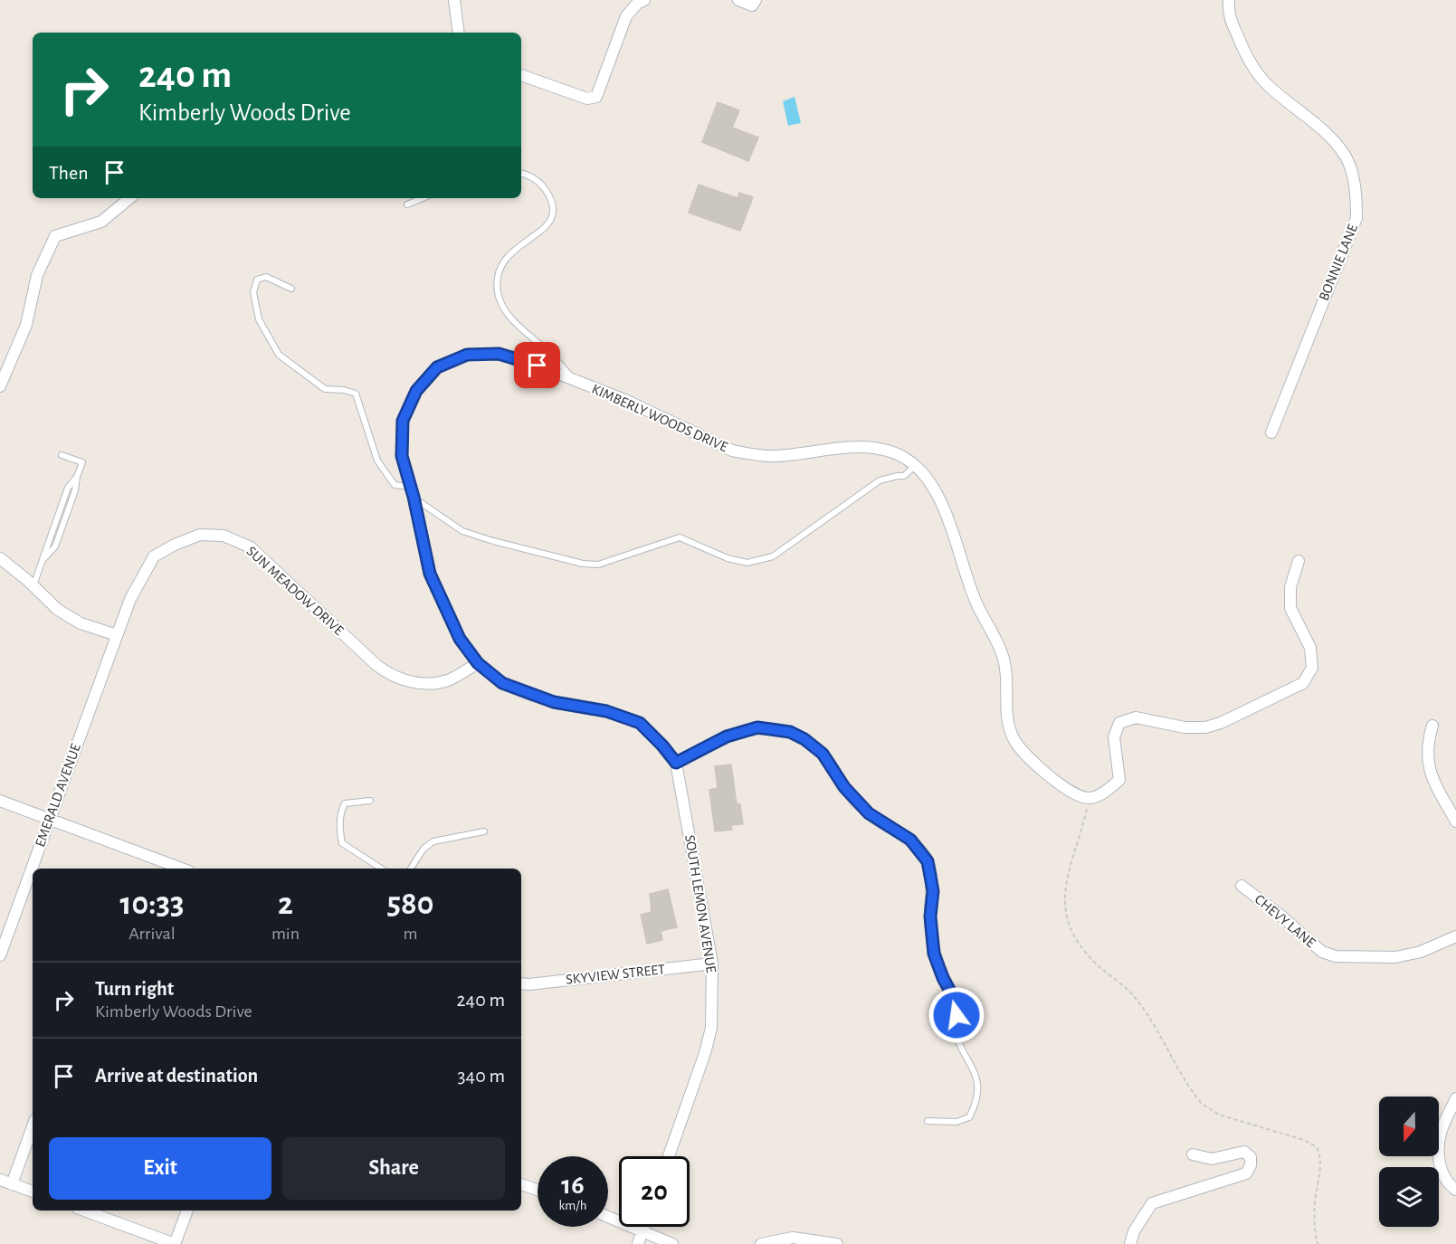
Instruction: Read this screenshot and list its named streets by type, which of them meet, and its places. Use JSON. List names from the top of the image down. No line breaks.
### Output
{"streets":{"street":["BONNIE LANE","KIMBERLY WOODS DRIVE","SUN MEADOW DRIVE","EMERALD AVENUE","SOUTH LEMON AVENUE","CHEVY LANE","SKYVIEW STREET"]},"crossings":[["KIMBERLY WOODS DRIVE","SUN MEADOW DRIVE"],["KIMBERLY WOODS DRIVE","SOUTH LEMON AVENUE"],["SUN MEADOW DRIVE","EMERALD AVENUE"],["SOUTH LEMON AVENUE","SKYVIEW STREET"]],"north":"bottom","page":{"turn":["240 m","Kimberly Woods Drive"],"then":"Then","eta":["10:33","Arrival","2","min","580","m"],"list":[{"name":"Turn right","note":"Kimberly Woods Drive","value":"240 m"},{"name":"Arrive at destination","value":"340 m"}],"buttons":["Exit","Share"],"speed":"16 km/h","limit":"20"}}
